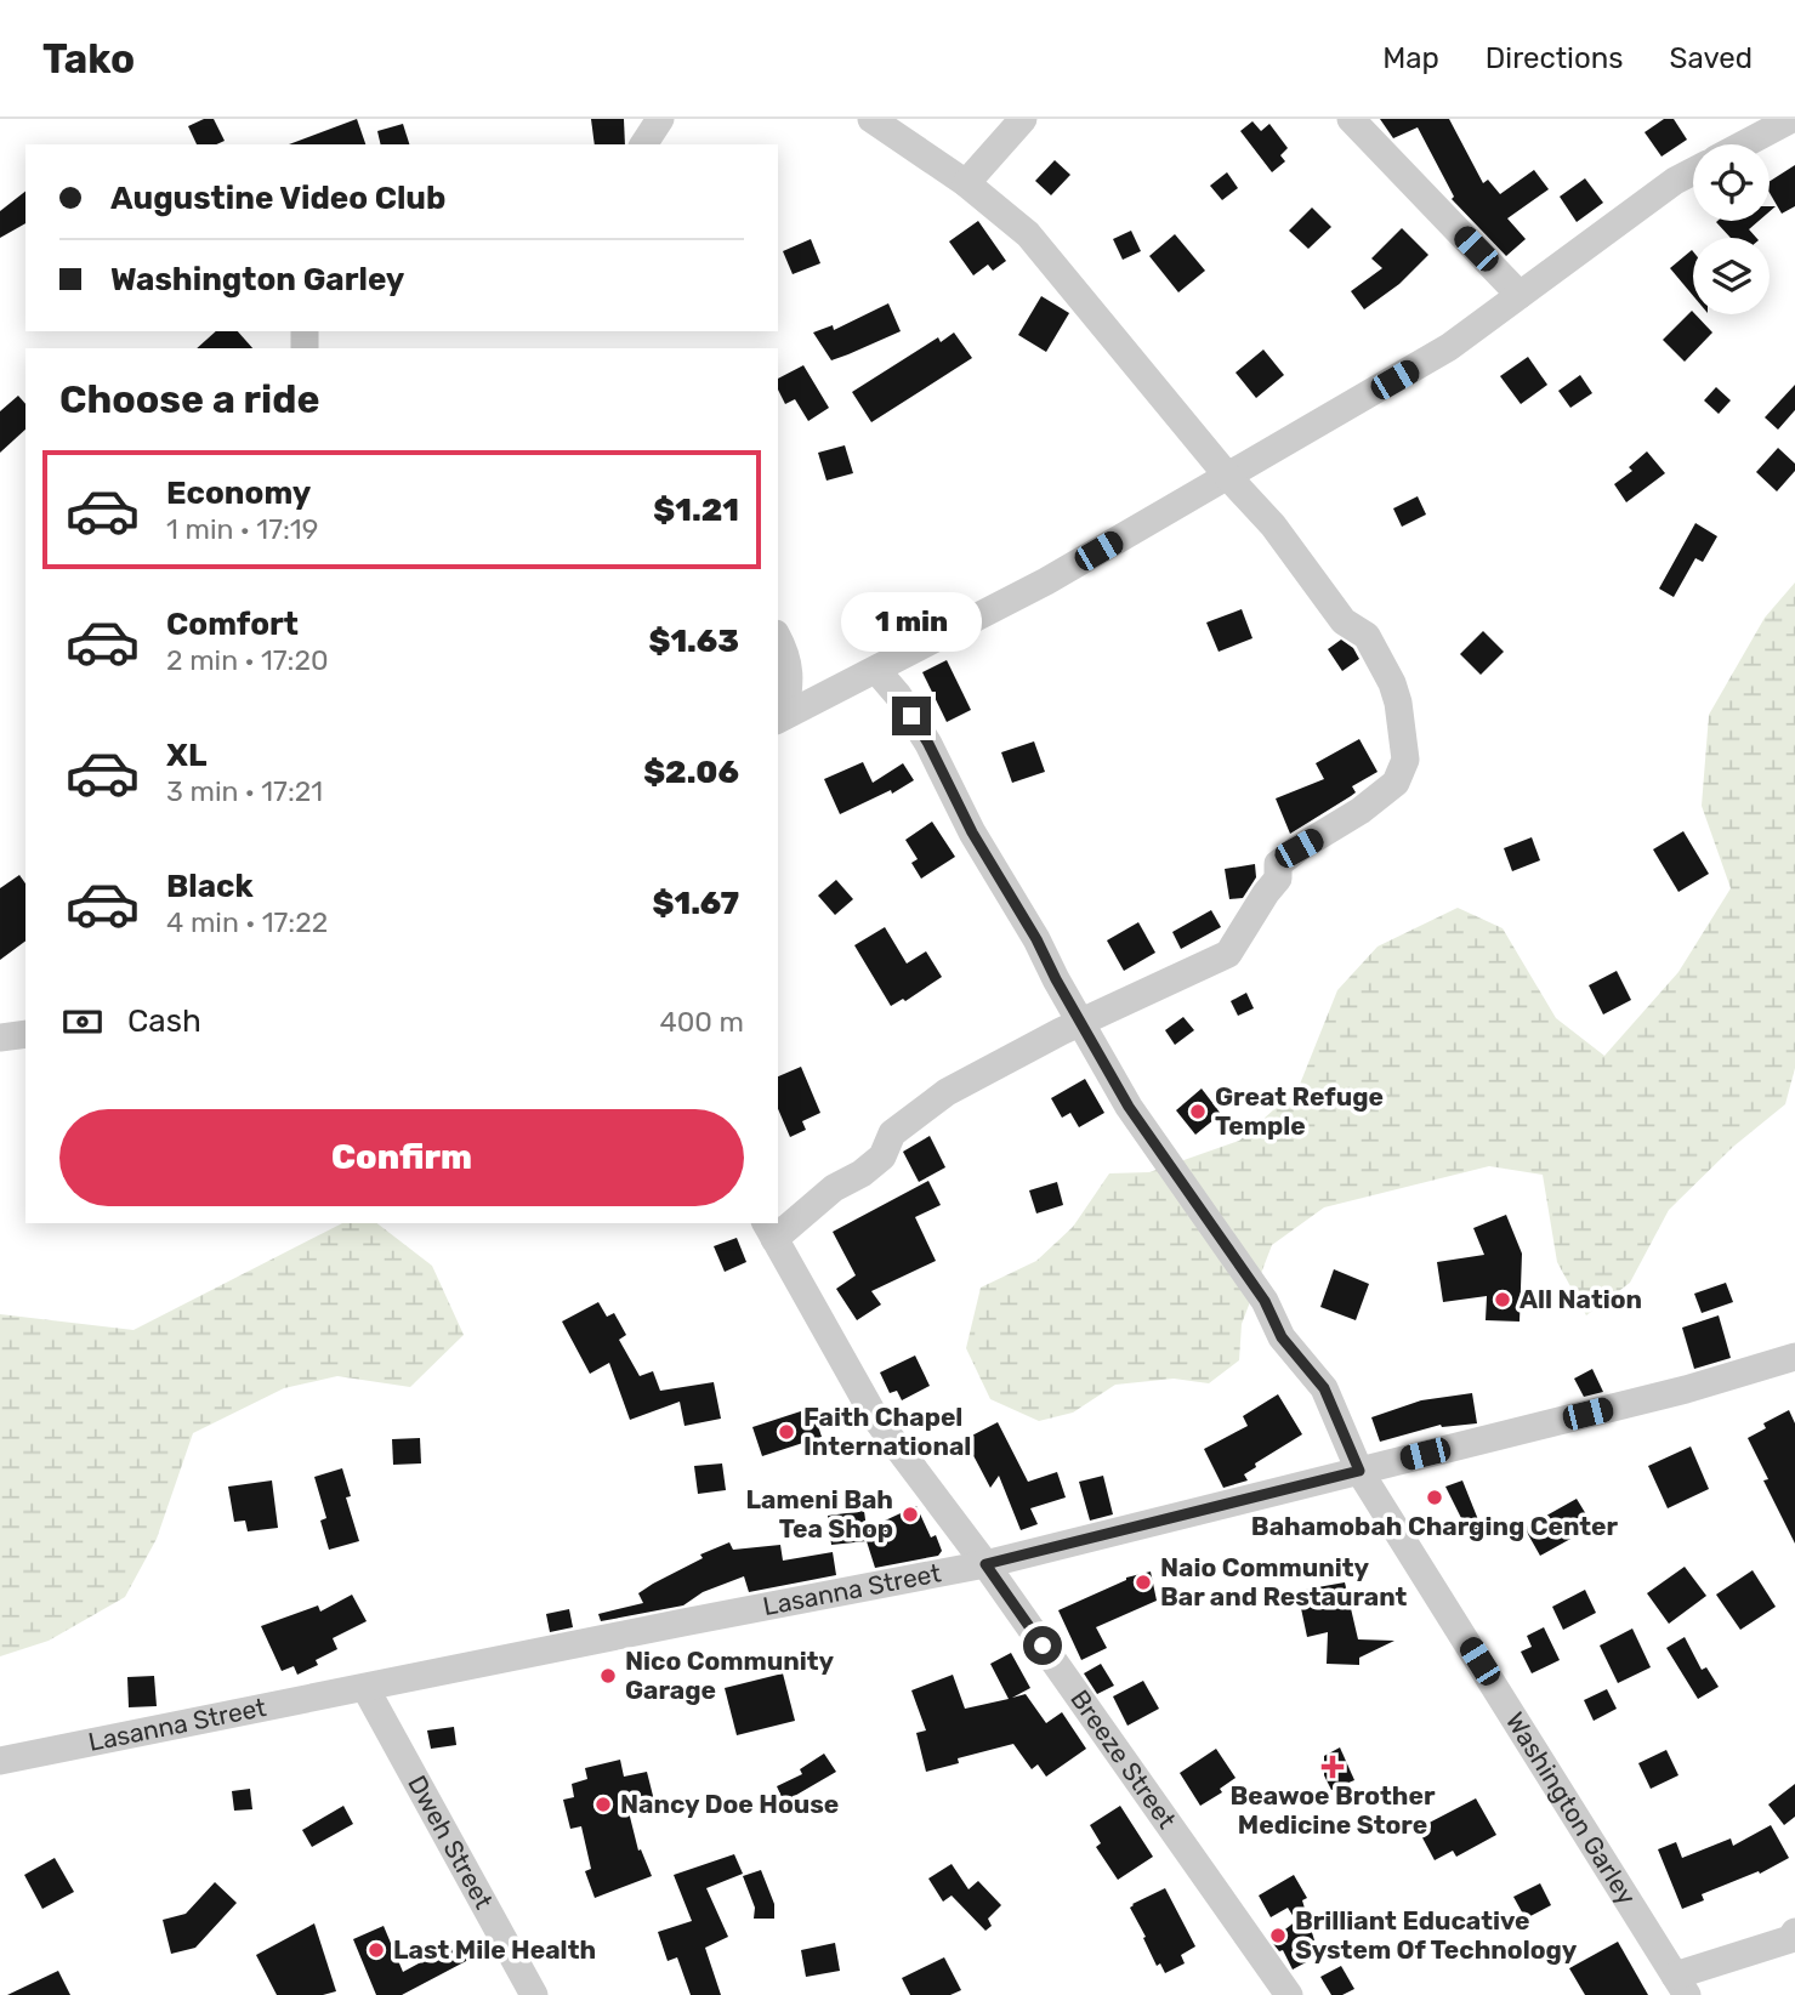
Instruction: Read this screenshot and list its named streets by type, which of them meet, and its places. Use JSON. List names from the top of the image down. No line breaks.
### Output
{"streets":{"street":["Lasanna Street","Breeze Street","Washington Garley","Dweh Street"]},"crossings":[["Lasanna Street","Breeze Street"],["Lasanna Street","Washington Garley"],["Lasanna Street","Dweh Street"]],"places":{"other":["Great Refuge Temple","All Nation","Faith Chapel International","Bahamobah Charging Center","Lameni Bah Tea Shop","Naio Community Bar and Restaurant","Nico Community Garage","Nancy Doe House","Brilliant Educative System Of Technology","Last Mile Health"],"health":["Beawoe Brother Medicine Store"]},"page":{"header":"Tako","nav":["Map","Directions","Saved"],"banner":["Augustine Video Club","Washington Garley"],"heading":"Choose a ride","list":[{"name":"Economy","note":"1 min · 17:19","value":"$1.21"},{"name":"Comfort","note":"2 min · 17:20","value":"$1.63"},{"name":"XL","note":"3 min · 17:21","value":"$2.06"},{"name":"Black","note":"4 min · 17:22","value":"$1.67"}],"bubble":"1 min","pay":["Cash","400 m"],"buttons":"Confirm"}}
